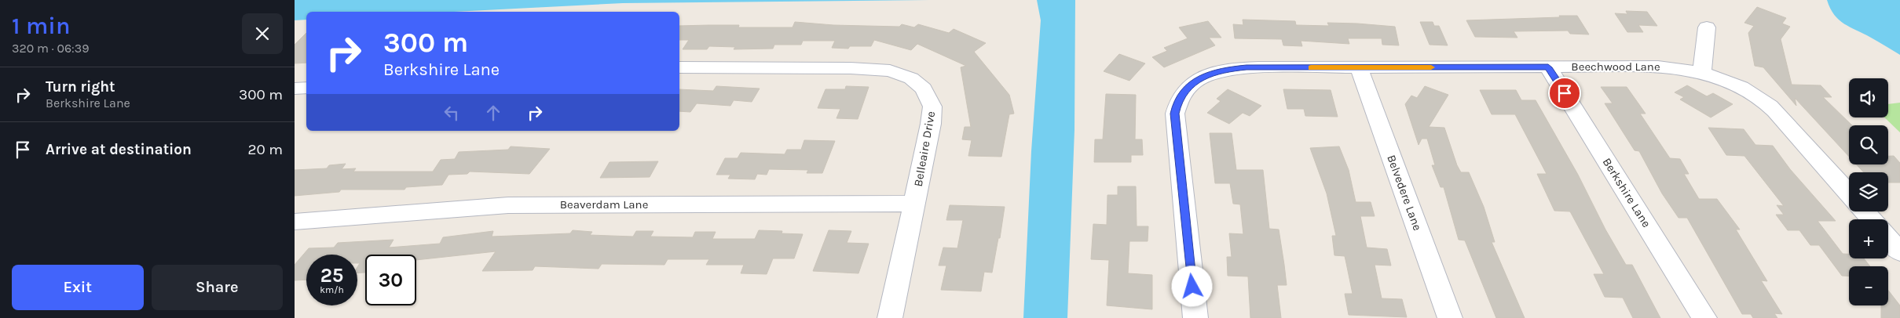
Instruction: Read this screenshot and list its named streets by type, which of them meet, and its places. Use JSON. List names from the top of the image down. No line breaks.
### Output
{"streets":{"street":["Beechwood Lane","Belleaire Drive","Belvedere Lane","Berkshire Lane","Beaverdam Lane"]},"crossings":[["Beechwood Lane","Belvedere Lane"],["Beechwood Lane","Berkshire Lane"],["Belleaire Drive","Beaverdam Lane"]],"page":{"heading":["1 min","320 m · 06:39"],"turn":["300 m","Berkshire Lane"],"list":[{"name":"Turn right","note":"Berkshire Lane","value":"300 m"},{"name":"Arrive at destination","value":"20 m"}],"map_buttons":["+","−"],"speed":"25 km/h","limit":"30","buttons":["Exit","Share"]}}
